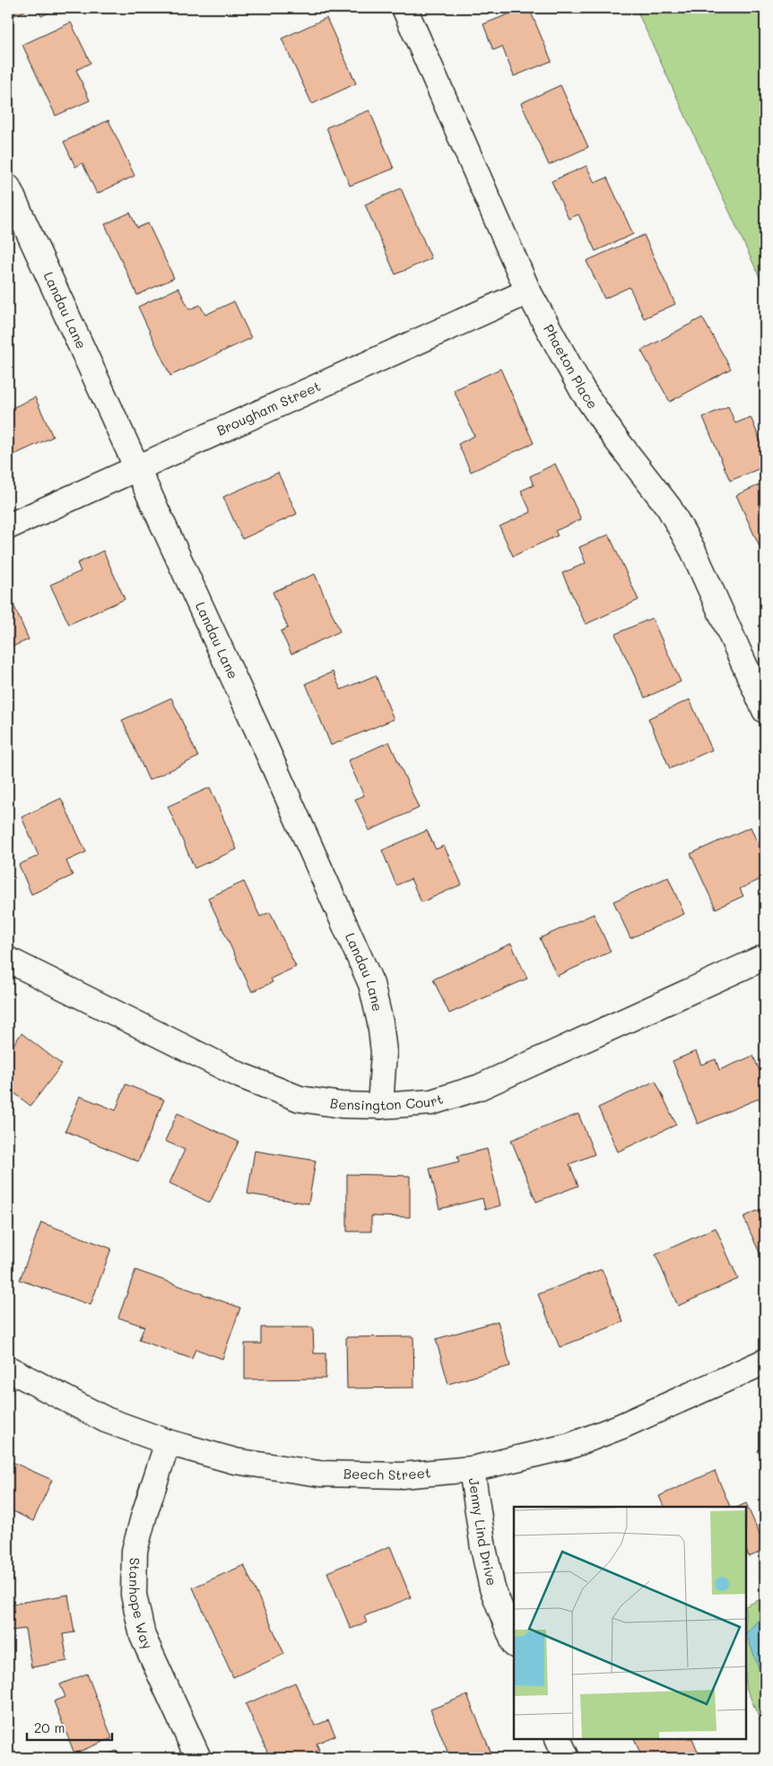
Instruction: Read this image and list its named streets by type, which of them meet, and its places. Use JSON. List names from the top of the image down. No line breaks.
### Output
{"streets":{"street":["Landau Lane","Phaeton Place","Brougham Street","Bensington Court","Beech Street","Jenny Lind Drive","Stanhope Way"]},"crossings":[["Landau Lane","Brougham Street"],["Landau Lane","Bensington Court"],["Phaeton Place","Brougham Street"],["Beech Street","Jenny Lind Drive"],["Beech Street","Stanhope Way"]],"scale_bar":"20 m"}
